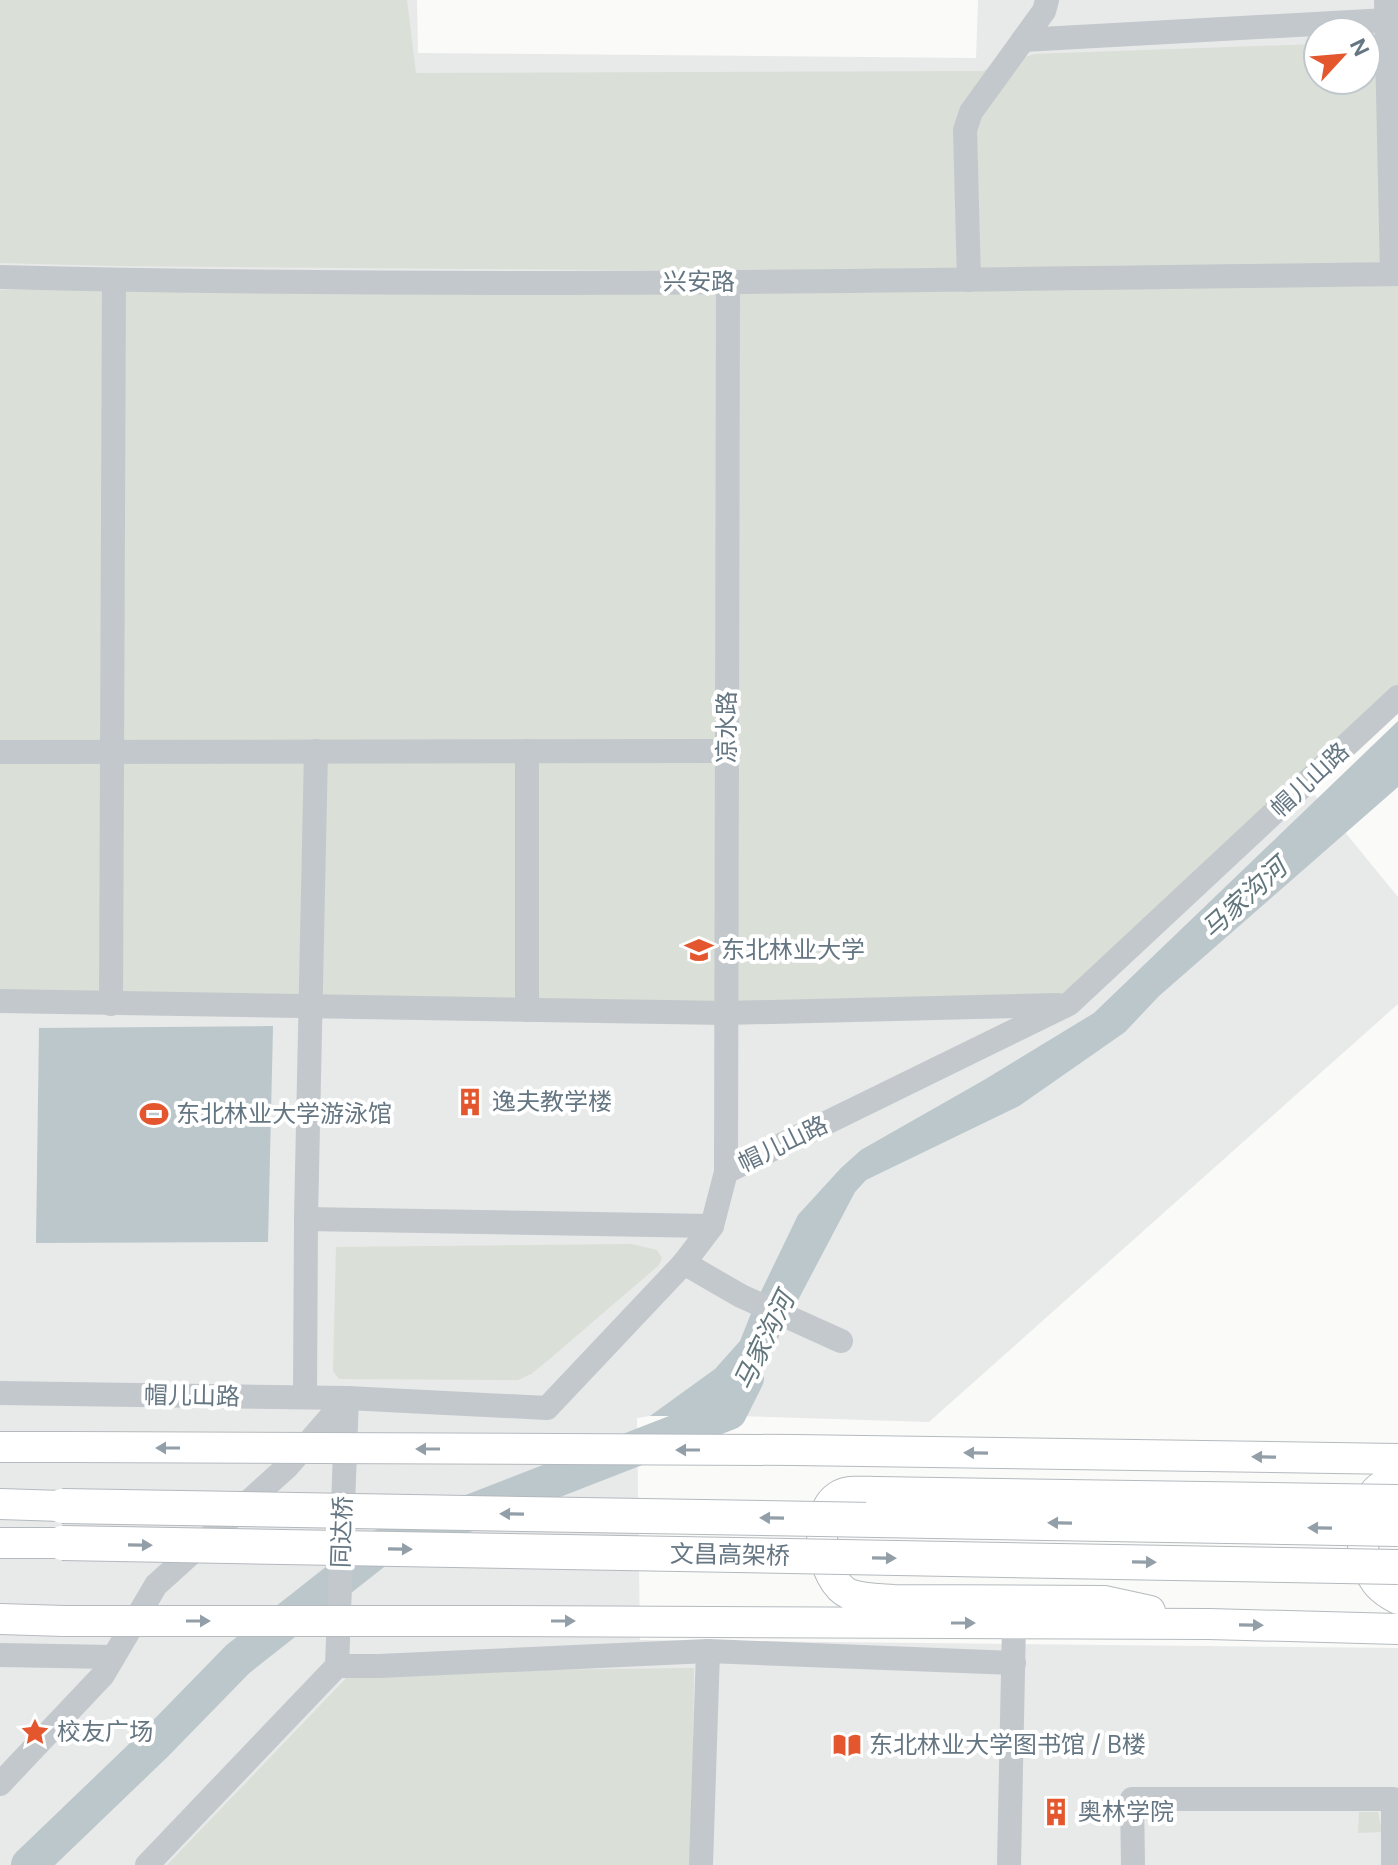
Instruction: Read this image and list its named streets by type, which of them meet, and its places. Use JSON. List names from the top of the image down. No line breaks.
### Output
{"streets":{"highway":["文昌高架桥"],"street":["兴安路","凉水路","帽儿山路","同达桥"]},"crossings":[["兴安路","凉水路"],["凉水路","帽儿山路"],["帽儿山路","同达桥"]],"water":["马家沟河"],"places":{"school or university":["东北林业大学"],"building":["逸夫教学楼","奥林学院"],"sports":["东北林业大学游泳馆"],"place":["校友广场"],"library":["东北林业大学图书馆 / B楼"]},"north":"top right"}
